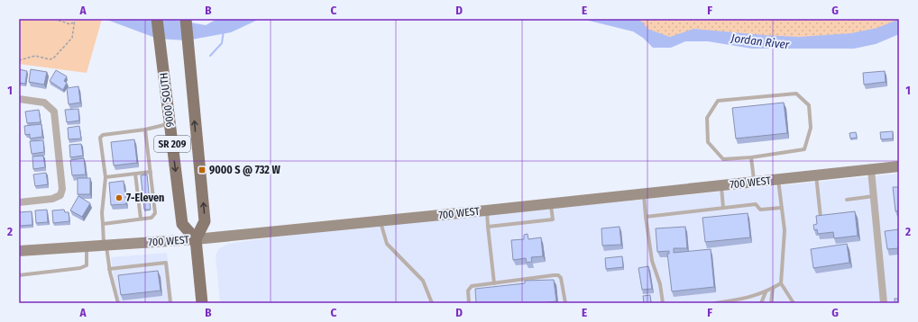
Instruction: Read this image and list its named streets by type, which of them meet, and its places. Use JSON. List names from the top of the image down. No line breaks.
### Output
{"streets":{"main road":["9000 SOUTH","SR 209"],"street":["700 WEST"]},"crossings":[["9000 SOUTH","SR 209"],["9000 SOUTH","700 WEST"],["SR 209","700 WEST"]],"water":["Jordan River"],"places":{"transit":["9000 S @ 732 W"],"other":["7-Eleven"]},"grid":{"columns":["A","B","C","D","E","F","G"],"rows":["1","2"]}}
